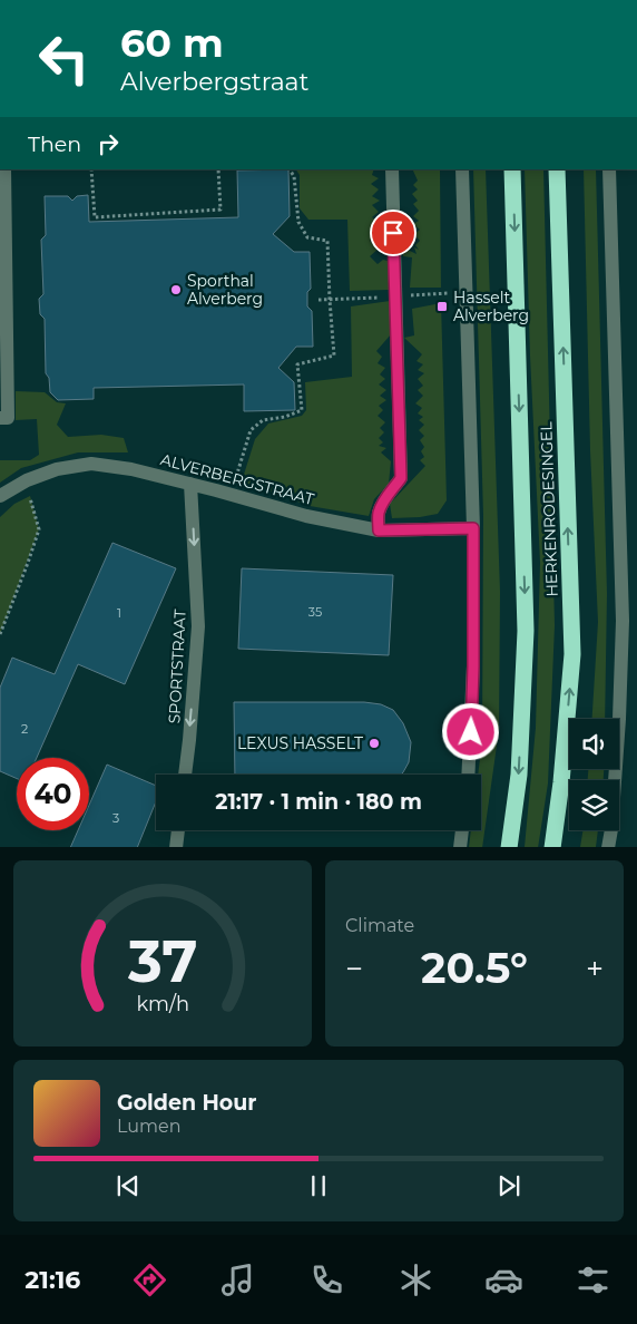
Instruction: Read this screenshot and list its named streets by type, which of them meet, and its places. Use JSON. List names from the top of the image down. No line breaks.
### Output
{"streets":{"highway":["HERKENRODESINGEL"],"street":["ALVERBERGSTRAAT","SPORTSTRAAT"]},"crossings":[["ALVERBERGSTRAAT","SPORTSTRAAT"]],"one_way":["SPORTSTRAAT"],"places":{"other":["Sporthal Alverberg","LEXUS HASSELT"],"transit":["Hasselt Alverberg"]},"house_numbers":["35","1","2","3"],"page":{"turn":["60 m","Alverbergstraat"],"then":"Then","limit":"40","trip":"21:17 · 1 min · 180 m","tile":"Climate","heat":["−","20.5°","+"],"song":["Golden Hour","Lumen"],"tabs":"21:16","gauge":["37","km/h"]}}
